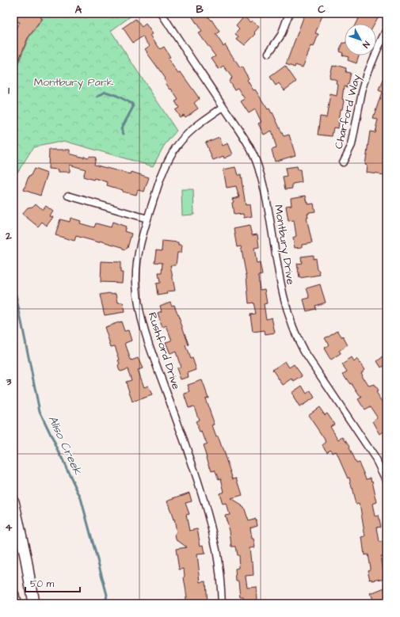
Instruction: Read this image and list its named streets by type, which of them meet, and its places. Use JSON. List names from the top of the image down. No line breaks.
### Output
{"streets":{"street":["Charford Way","Montbury Drive","Rushford Drive"]},"crossings":[["Montbury Drive","Rushford Drive"]],"water":["Aliso Creek"],"parks":["Montbury Park"],"scale_bar":"50 m","north":"bottom right","grid":{"columns":["A","B","C"],"rows":["1","2","3","4"]}}
